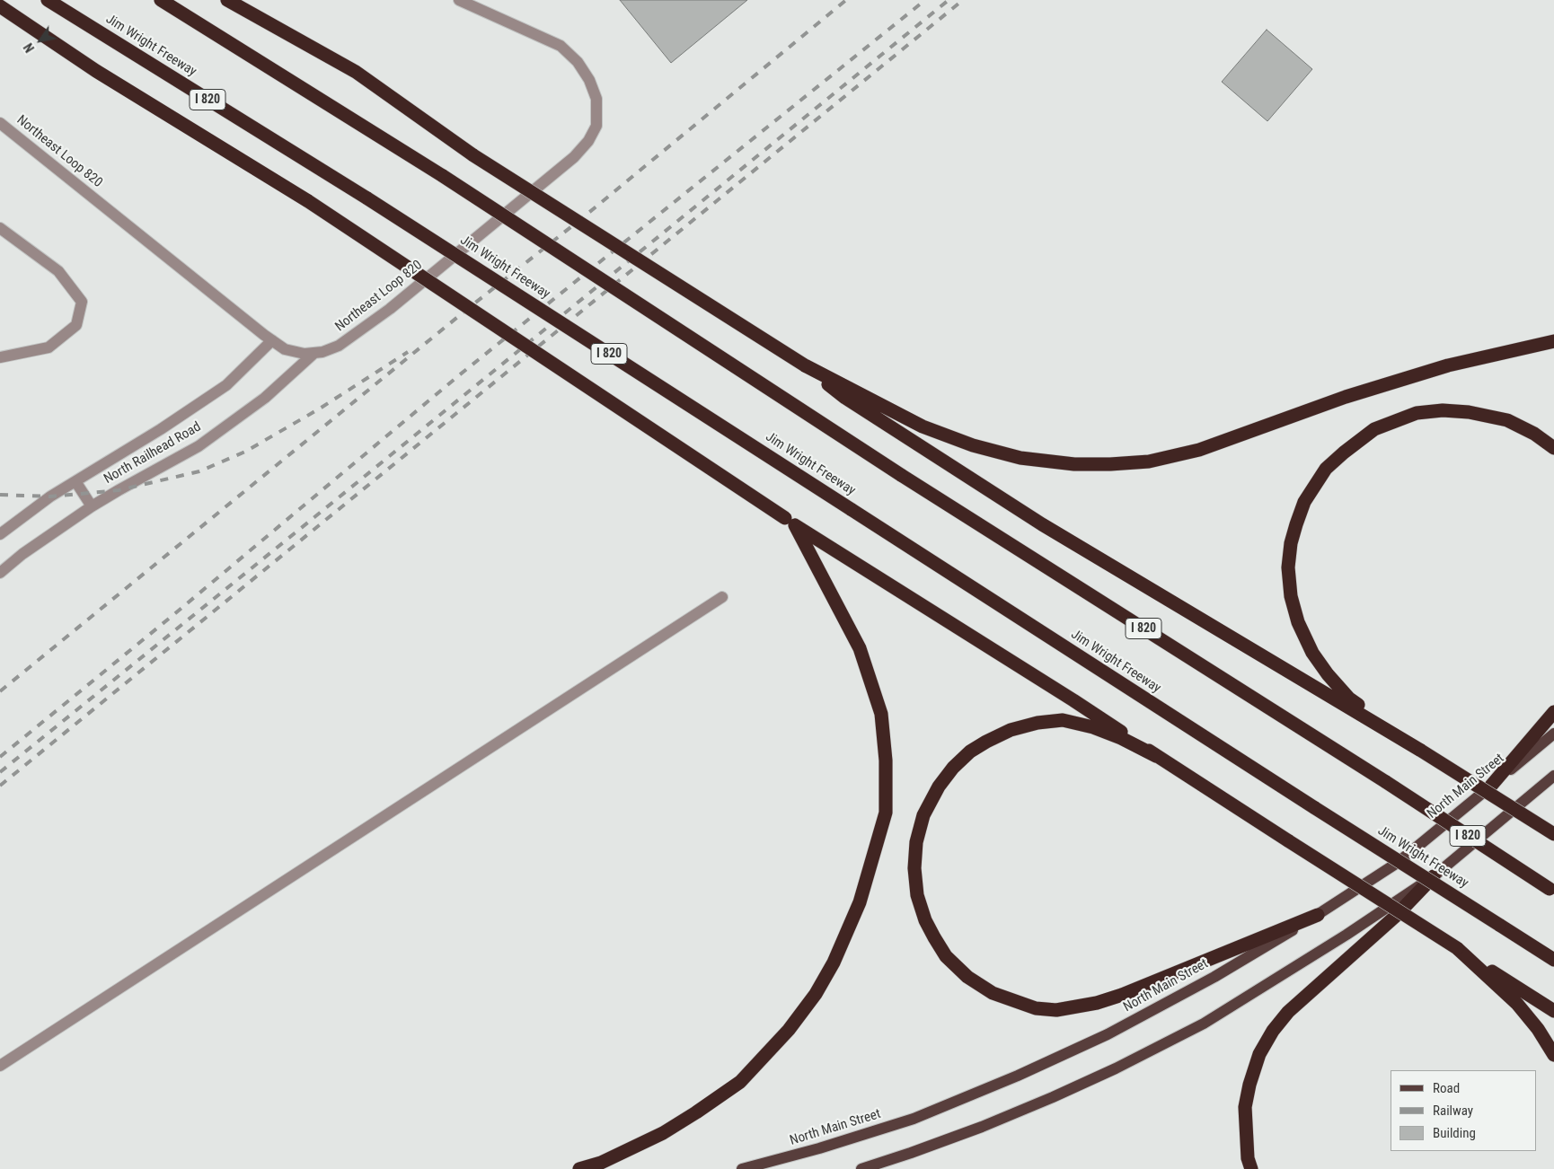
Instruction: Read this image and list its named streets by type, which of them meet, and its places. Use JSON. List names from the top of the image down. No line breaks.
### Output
{"streets":{"highway":["Jim Wright Freeway","I 820"],"main road":["North Main Street"],"street":["Northeast Loop 820","North Railhead Road"]},"crossings":[["Northeast Loop 820","North Railhead Road"]],"legend":["Road","Railway","Building"],"north":"bottom left"}
